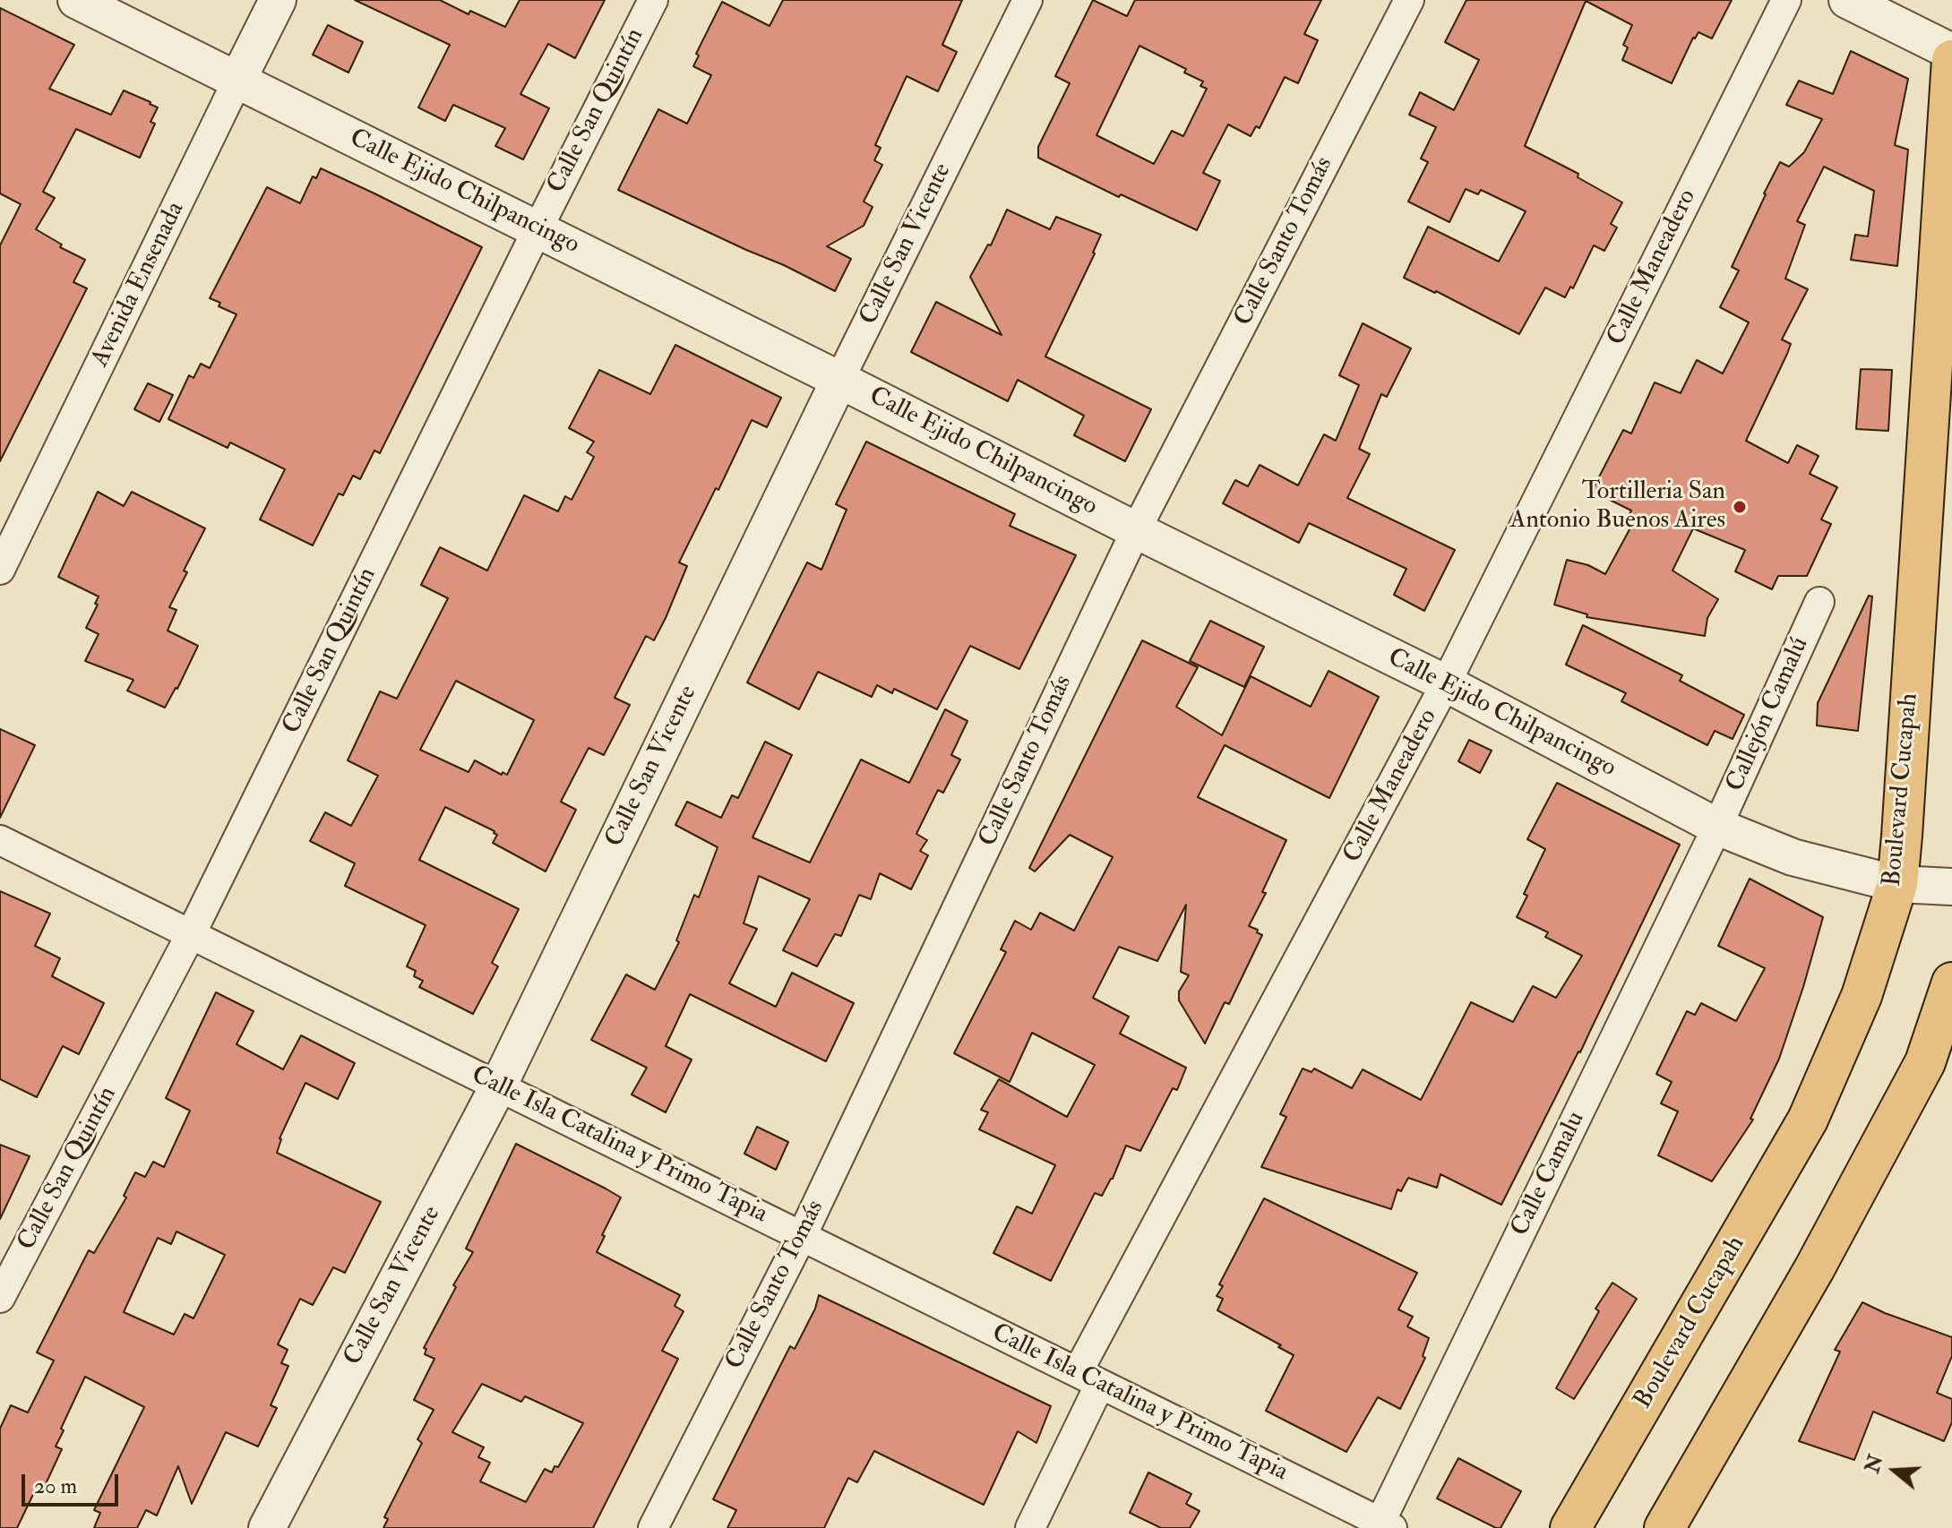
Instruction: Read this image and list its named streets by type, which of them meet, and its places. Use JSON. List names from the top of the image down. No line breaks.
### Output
{"streets":{"main road":["Boulevard Cucapah"],"street":["Calle San Quintín","Calle Ejido Chilpancingo","Calle Santo Tomás","Calle San Vicente","Calle Maneadero","Avenida Ensenada","Callejón Camalú","Calle Isla Catalina y Primo Tapia","Calle Camalu"]},"crossings":[["Calle San Quintín","Calle Ejido Chilpancingo"],["Calle San Quintín","Calle Isla Catalina y Primo Tapia"],["Calle Ejido Chilpancingo","Calle Santo Tomás"],["Calle Ejido Chilpancingo","Calle San Vicente"],["Calle Ejido Chilpancingo","Calle Maneadero"],["Calle Ejido Chilpancingo","Avenida Ensenada"],["Calle Ejido Chilpancingo","Callejón Camalú"],["Calle Ejido Chilpancingo","Boulevard Cucapah"],["Calle Ejido Chilpancingo","Calle Camalu"],["Calle Santo Tomás","Calle Isla Catalina y Primo Tapia"],["Calle San Vicente","Calle Isla Catalina y Primo Tapia"],["Calle Maneadero","Calle Isla Catalina y Primo Tapia"],["Callejón Camalú","Calle Camalu"],["Calle Isla Catalina y Primo Tapia","Calle Camalu"]],"places":["Tortilleria San Antonio Buenos Aires"],"scale_bar":"20 m","north":"left"}
